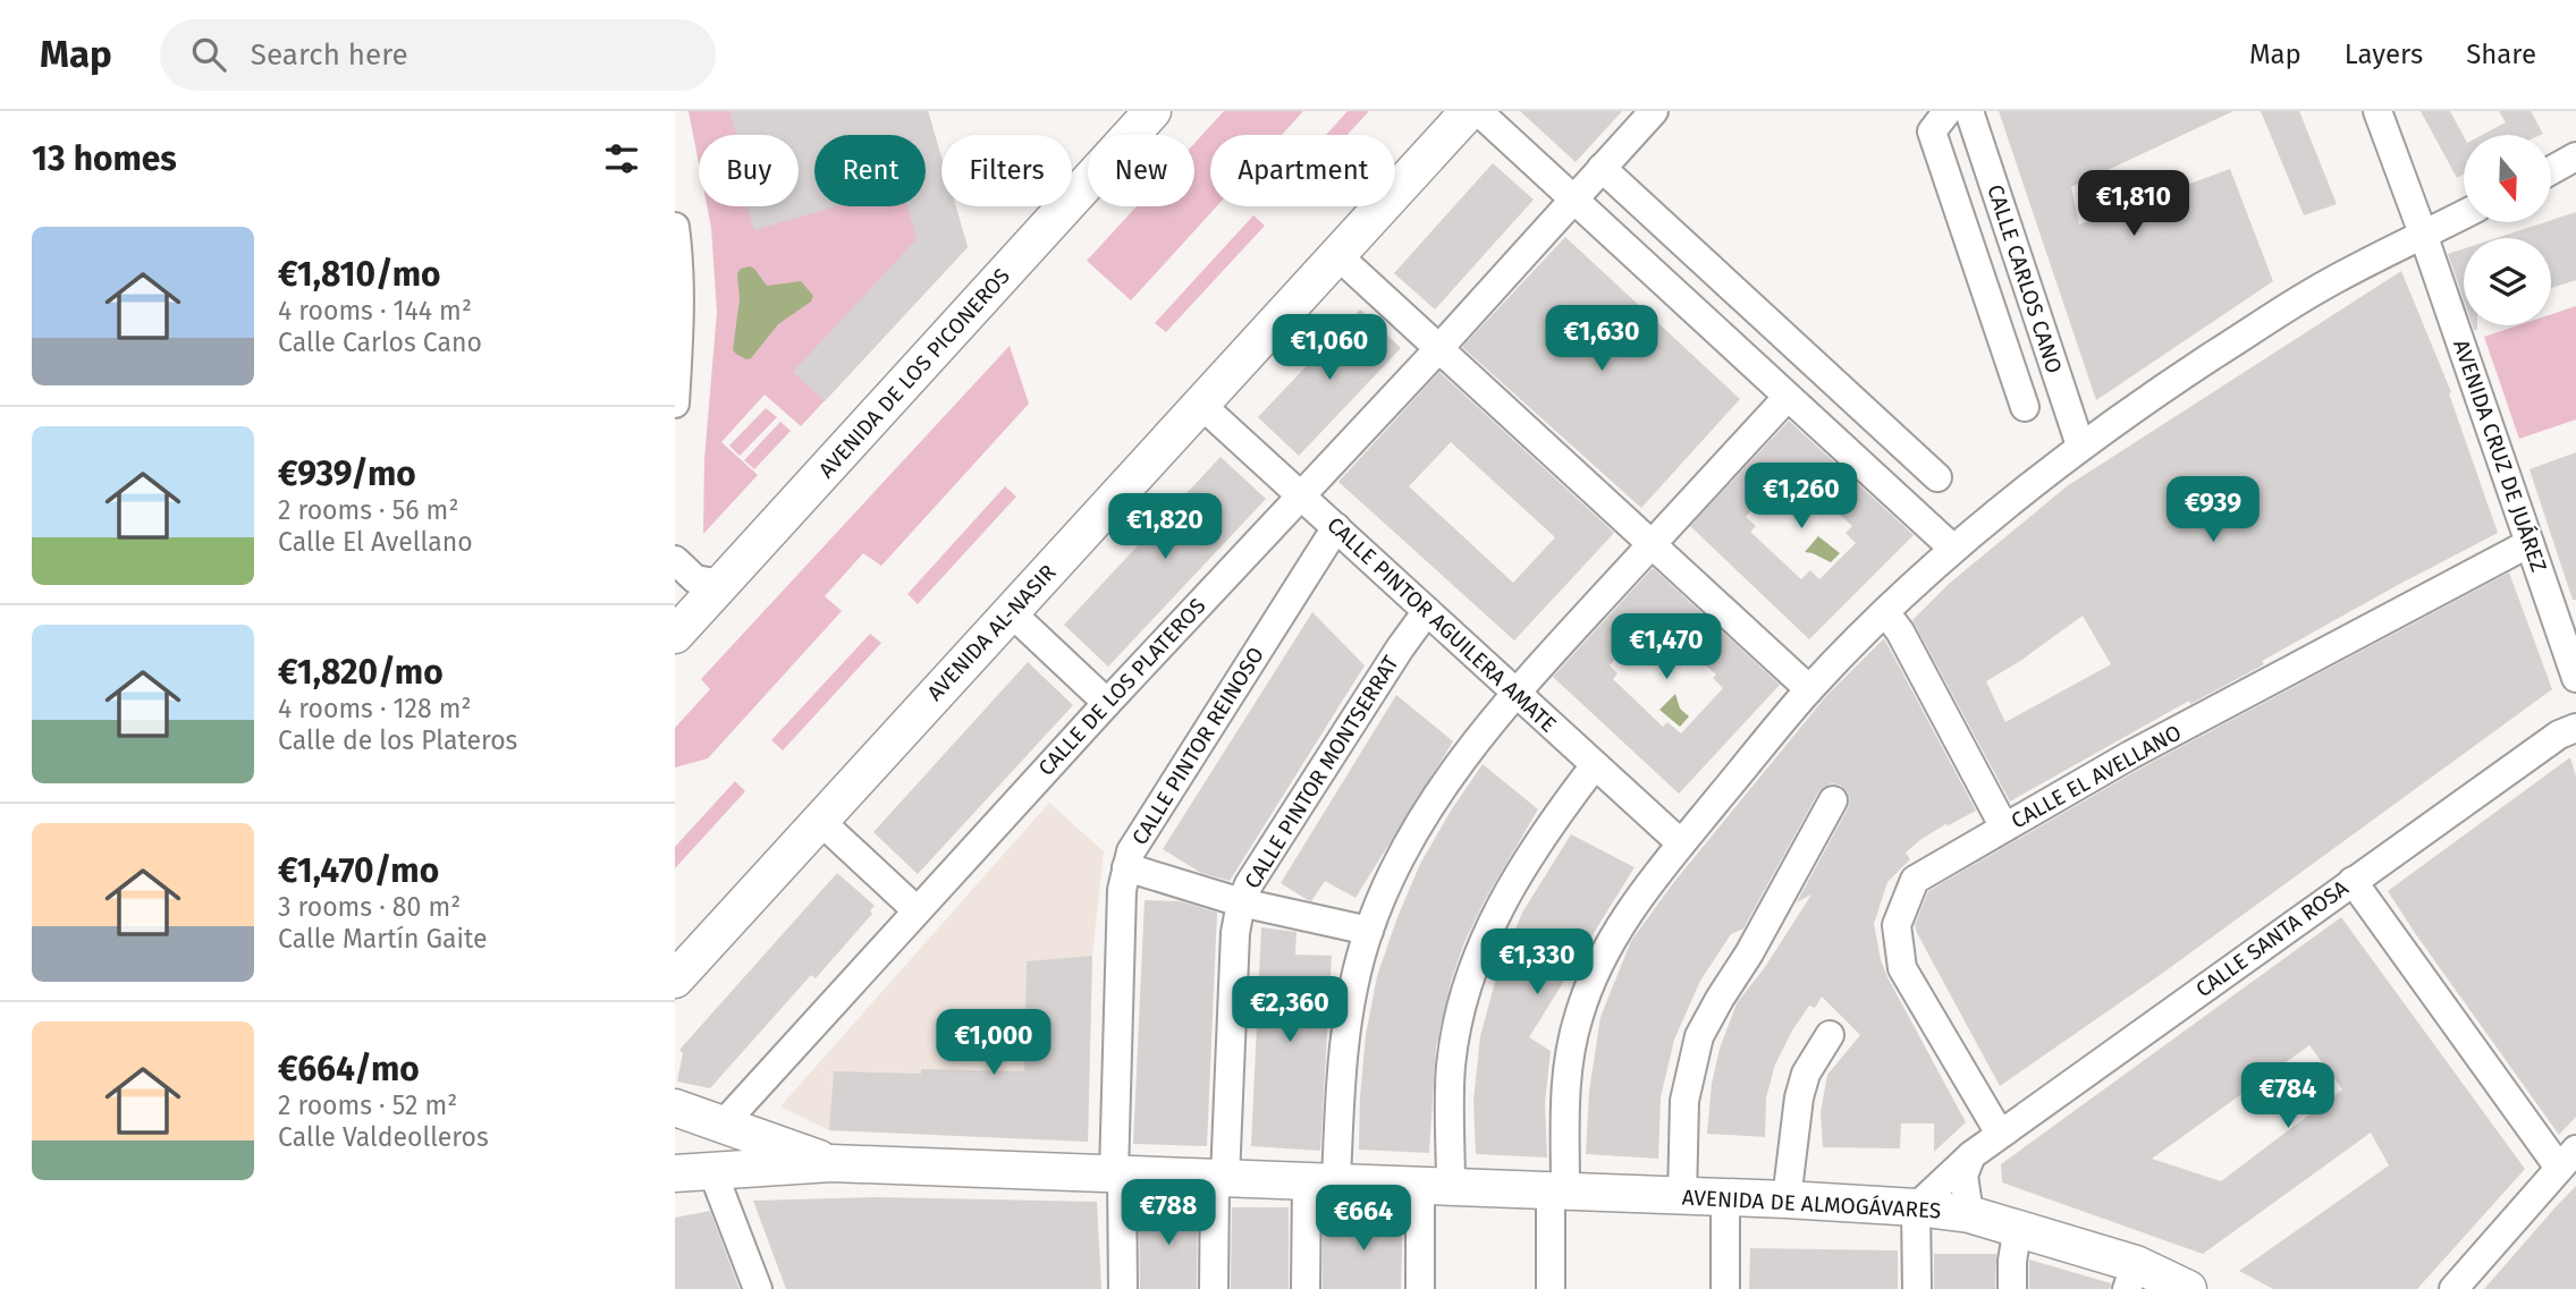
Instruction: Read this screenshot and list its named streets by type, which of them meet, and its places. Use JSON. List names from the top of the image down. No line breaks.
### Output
{"streets":{"main road":["AVENIDA DE LOS PICONEROS","AVENIDA AL-NASIR","AVENIDA DE ALMOGÁVARES"],"street":["CALLE CARLOS CANO","AVENIDA CRUZ DE JUÁREZ","CALLE PINTOR AGUILERA AMATE","CALLE DE LOS PLATEROS","CALLE PINTOR REINOSO","CALLE PINTOR MONTSERRAT","CALLE EL AVELLANO","CALLE SANTA ROSA"]},"crossings":[["AVENIDA CRUZ DE JUÁREZ","CALLE EL AVELLANO"],["CALLE PINTOR AGUILERA AMATE","AVENIDA AL-NASIR"],["CALLE PINTOR AGUILERA AMATE","CALLE DE LOS PLATEROS"],["CALLE PINTOR AGUILERA AMATE","CALLE PINTOR REINOSO"],["CALLE PINTOR AGUILERA AMATE","CALLE PINTOR MONTSERRAT"],["CALLE PINTOR REINOSO","AVENIDA DE ALMOGÁVARES"],["CALLE PINTOR MONTSERRAT","AVENIDA DE ALMOGÁVARES"],["CALLE EL AVELLANO","CALLE SANTA ROSA"],["CALLE SANTA ROSA","AVENIDA DE ALMOGÁVARES"]],"north":"bottom","page":{"header":"Map","search":"Search here","nav":["Map","Layers","Share"],"heading":"13 homes","chip":["Buy","Rent","Filters","New","Apartment"],"price":["€1,810","€1,630","€1,060","€1,260","€939","€1,820","€1,470","€1,330","€2,360","€1,000","€784","€788","€664"],"list":[{"name":"€1,810/mo","note":"4 rooms · 144 m² · Calle Carlos Cano"},{"name":"€939/mo","note":"2 rooms · 56 m² · Calle El Avellano"},{"name":"€1,820/mo","note":"4 rooms · 128 m² · Calle de los Plateros"},{"name":"€1,470/mo","note":"3 rooms · 80 m² · Calle Martín Gaite"},{"name":"€664/mo","note":"2 rooms · 52 m² · Calle Valdeolleros"}]}}
